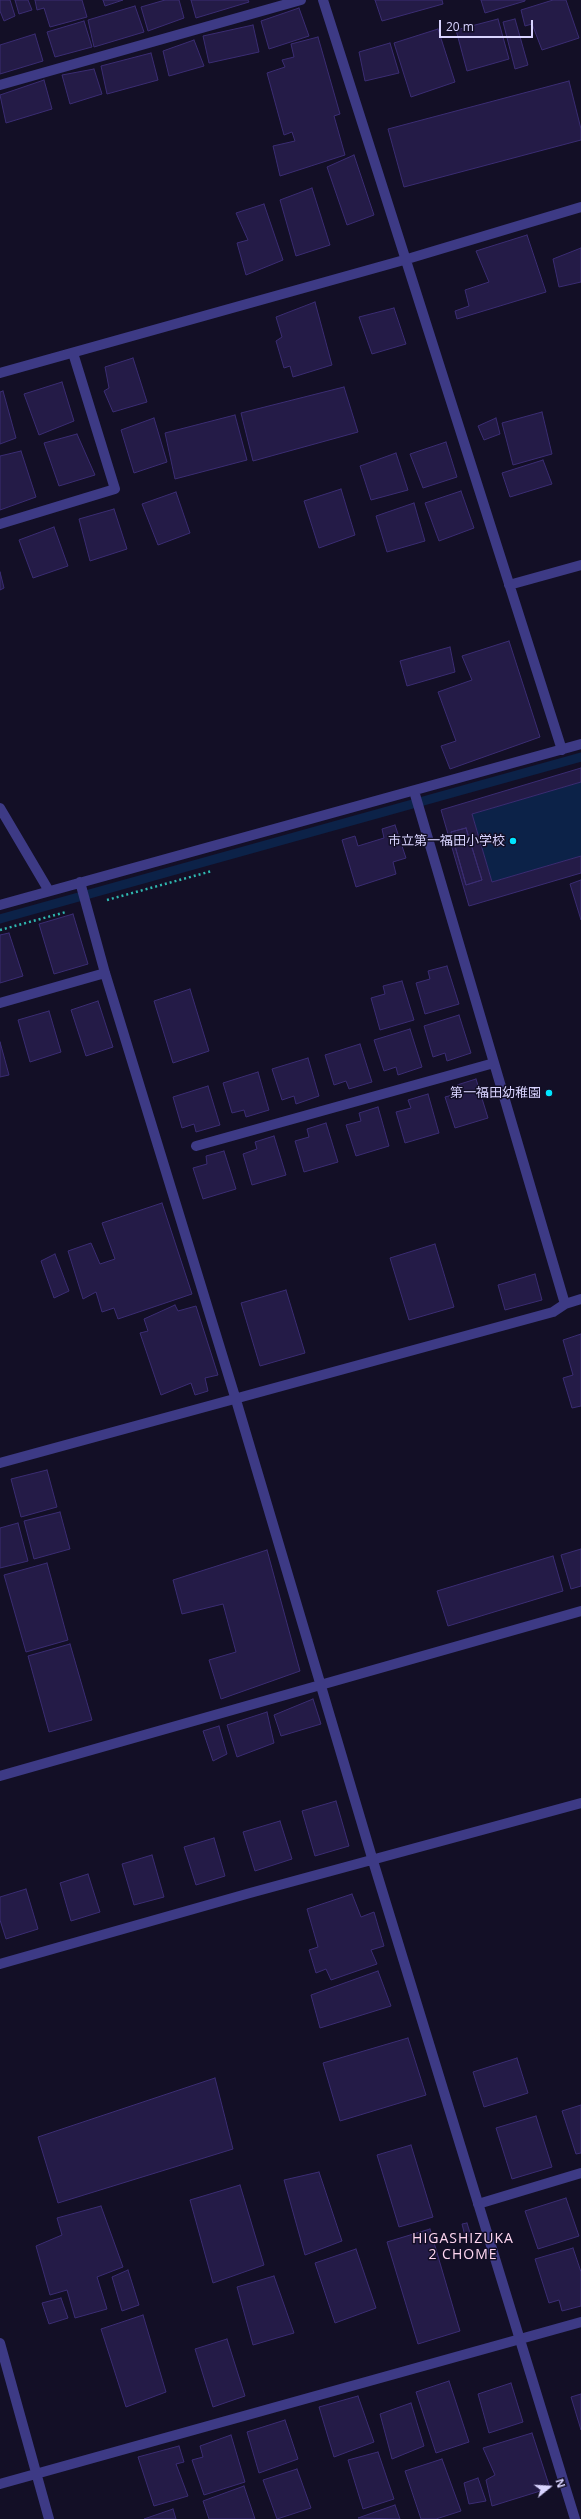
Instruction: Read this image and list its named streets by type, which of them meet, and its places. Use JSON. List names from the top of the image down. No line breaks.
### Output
{"districts":["HIGASHIZUKA 2 CHOME"],"places":["市立第一福田小学校","第一福田幼稚園"],"scale_bar":"20 m","north":"right"}
